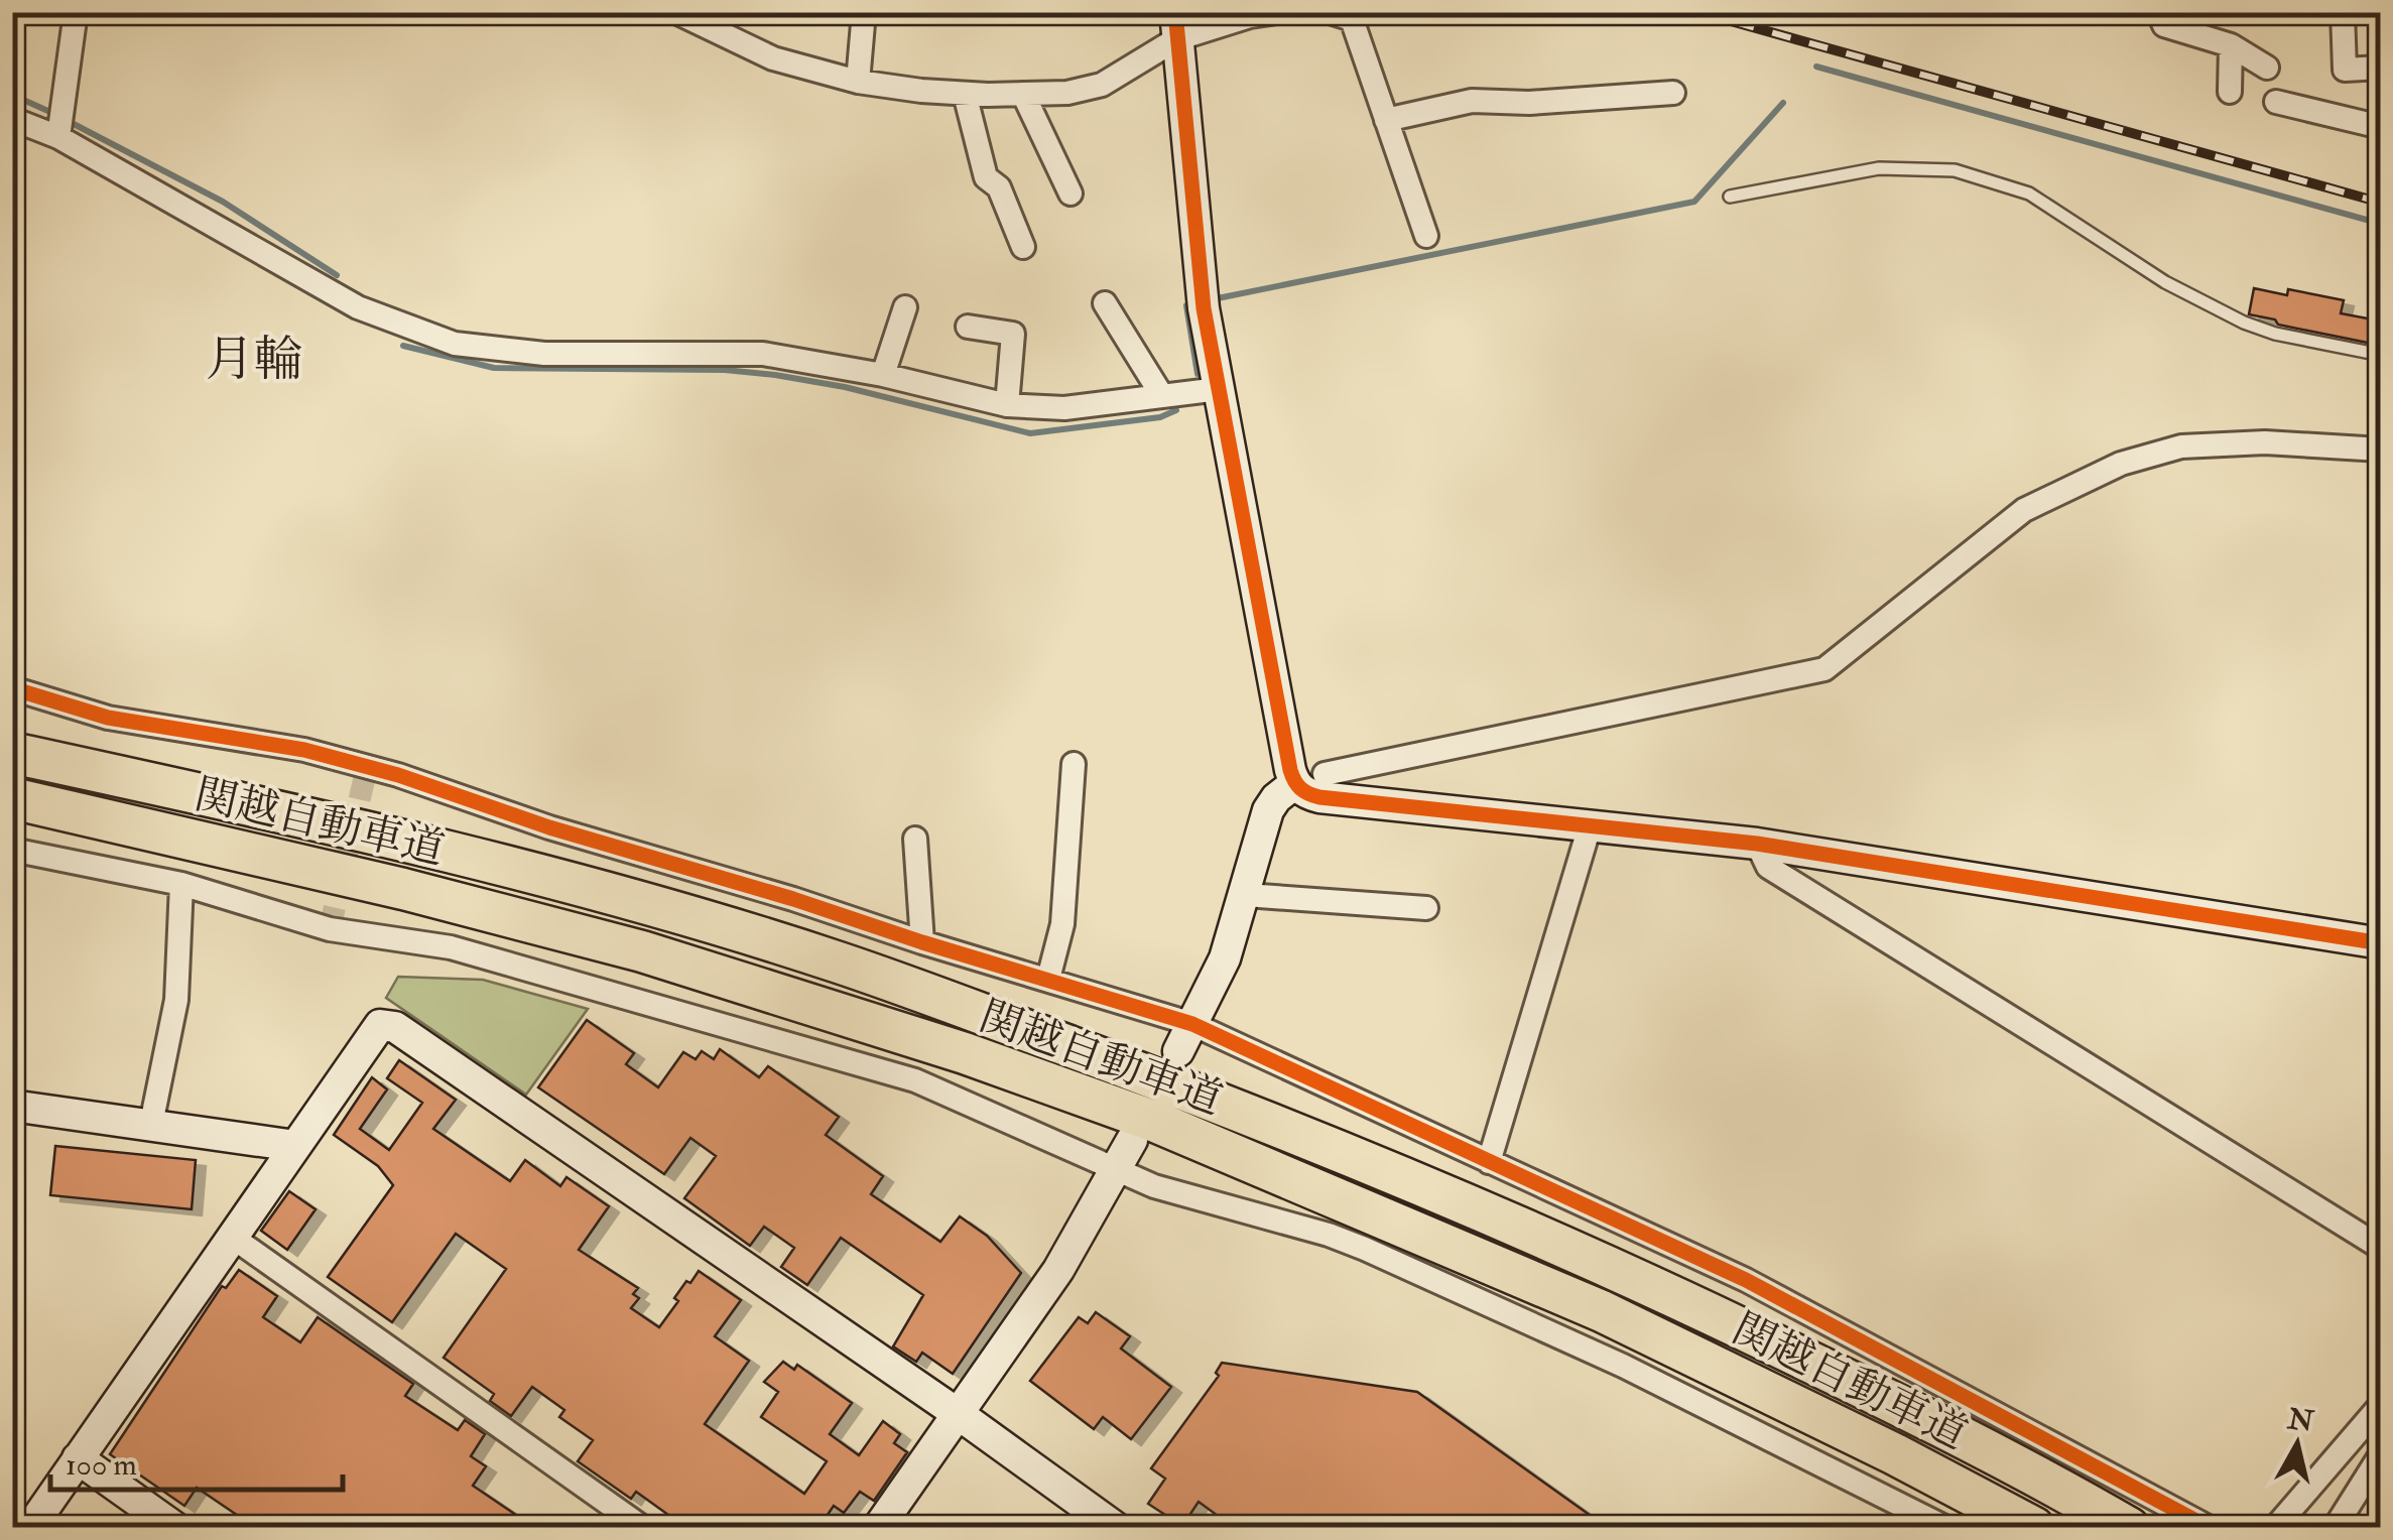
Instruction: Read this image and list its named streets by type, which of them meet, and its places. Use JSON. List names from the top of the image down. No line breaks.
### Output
{"streets":{"highway":["関越自動車道"]},"districts":["月輪"],"scale_bar":"100 m","north":"top"}
